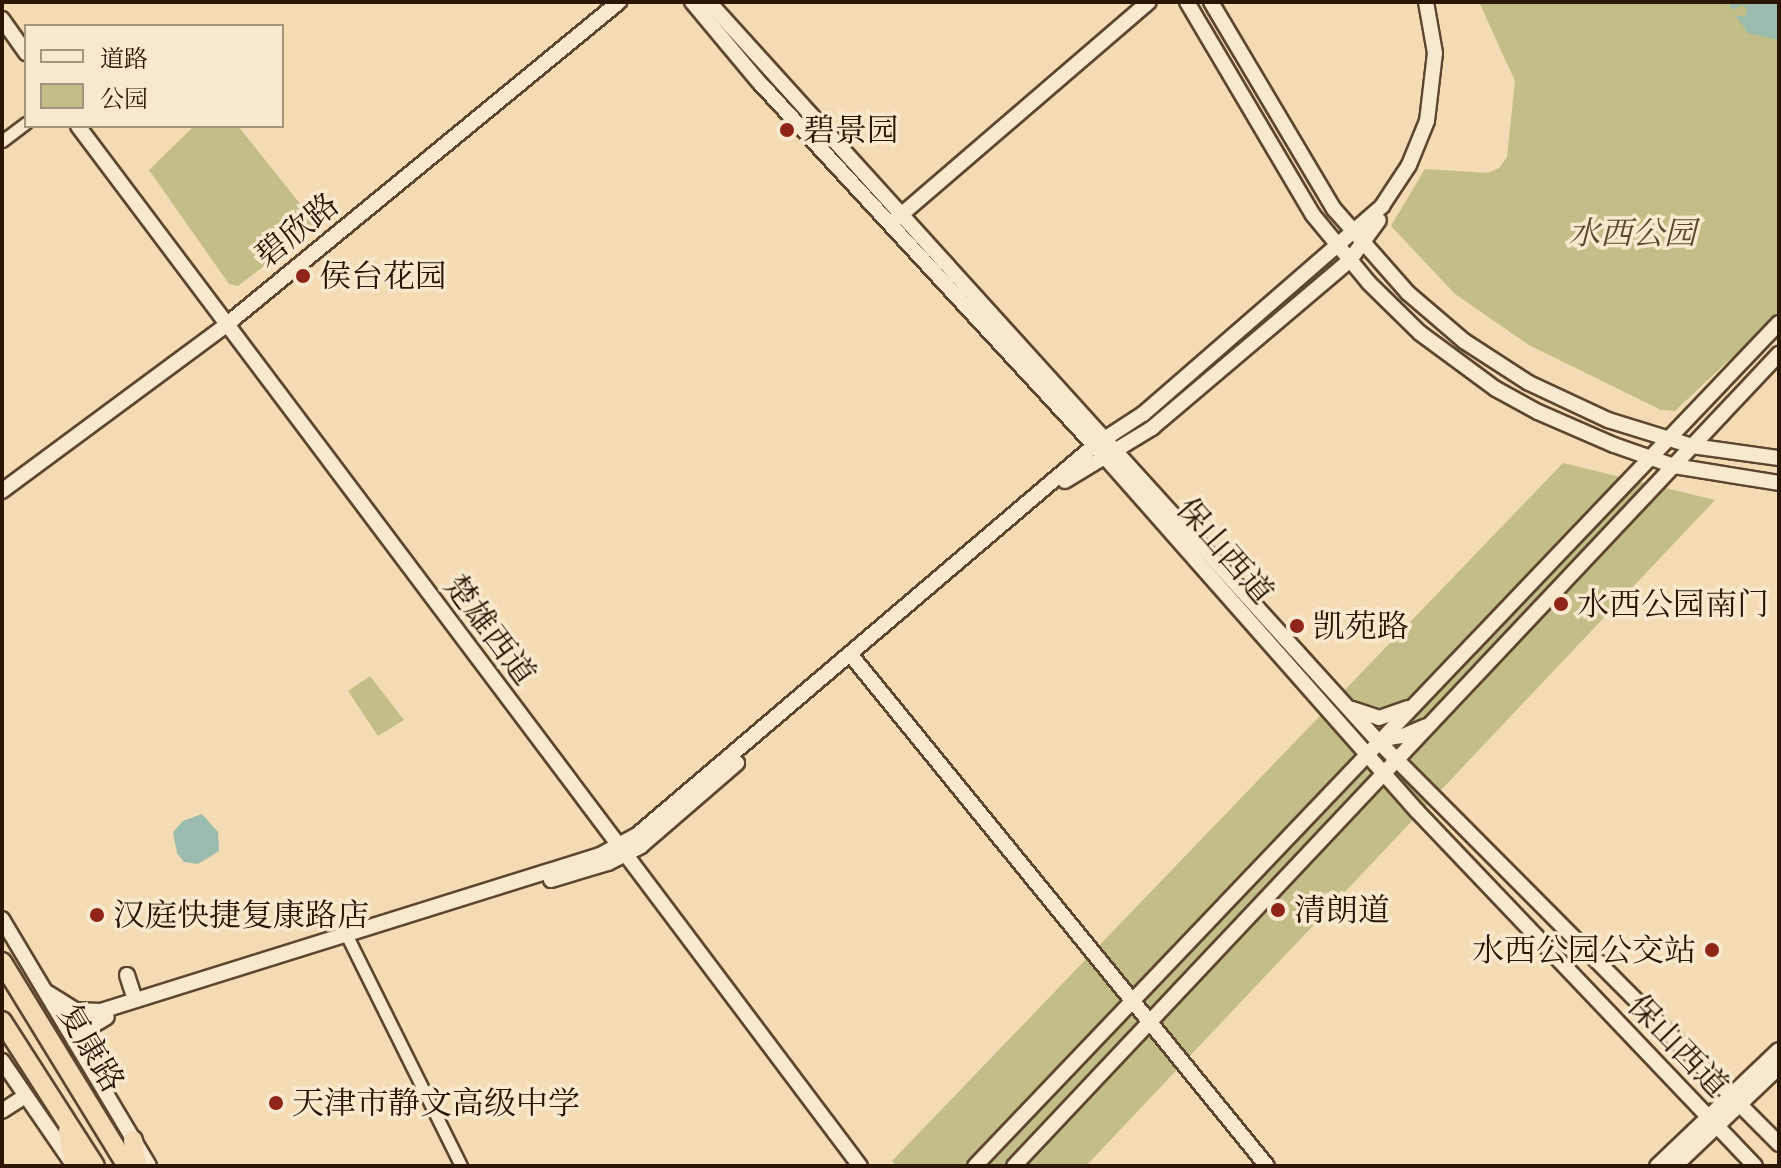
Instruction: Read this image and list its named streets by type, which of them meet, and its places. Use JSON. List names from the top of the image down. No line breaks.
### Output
{"streets":{"highway":["复康路"],"main road":["碧欣路","保山西道","楚雄西道"]},"crossings":[["碧欣路","楚雄西道"]],"parks":["水西公园"],"places":["碧景园","侯台花园","水西公园南门","凯苑路","清朗道","汉庭快捷复康路店","水西公园公交站","天津市静文高级中学"],"legend":["道路","公园"]}
